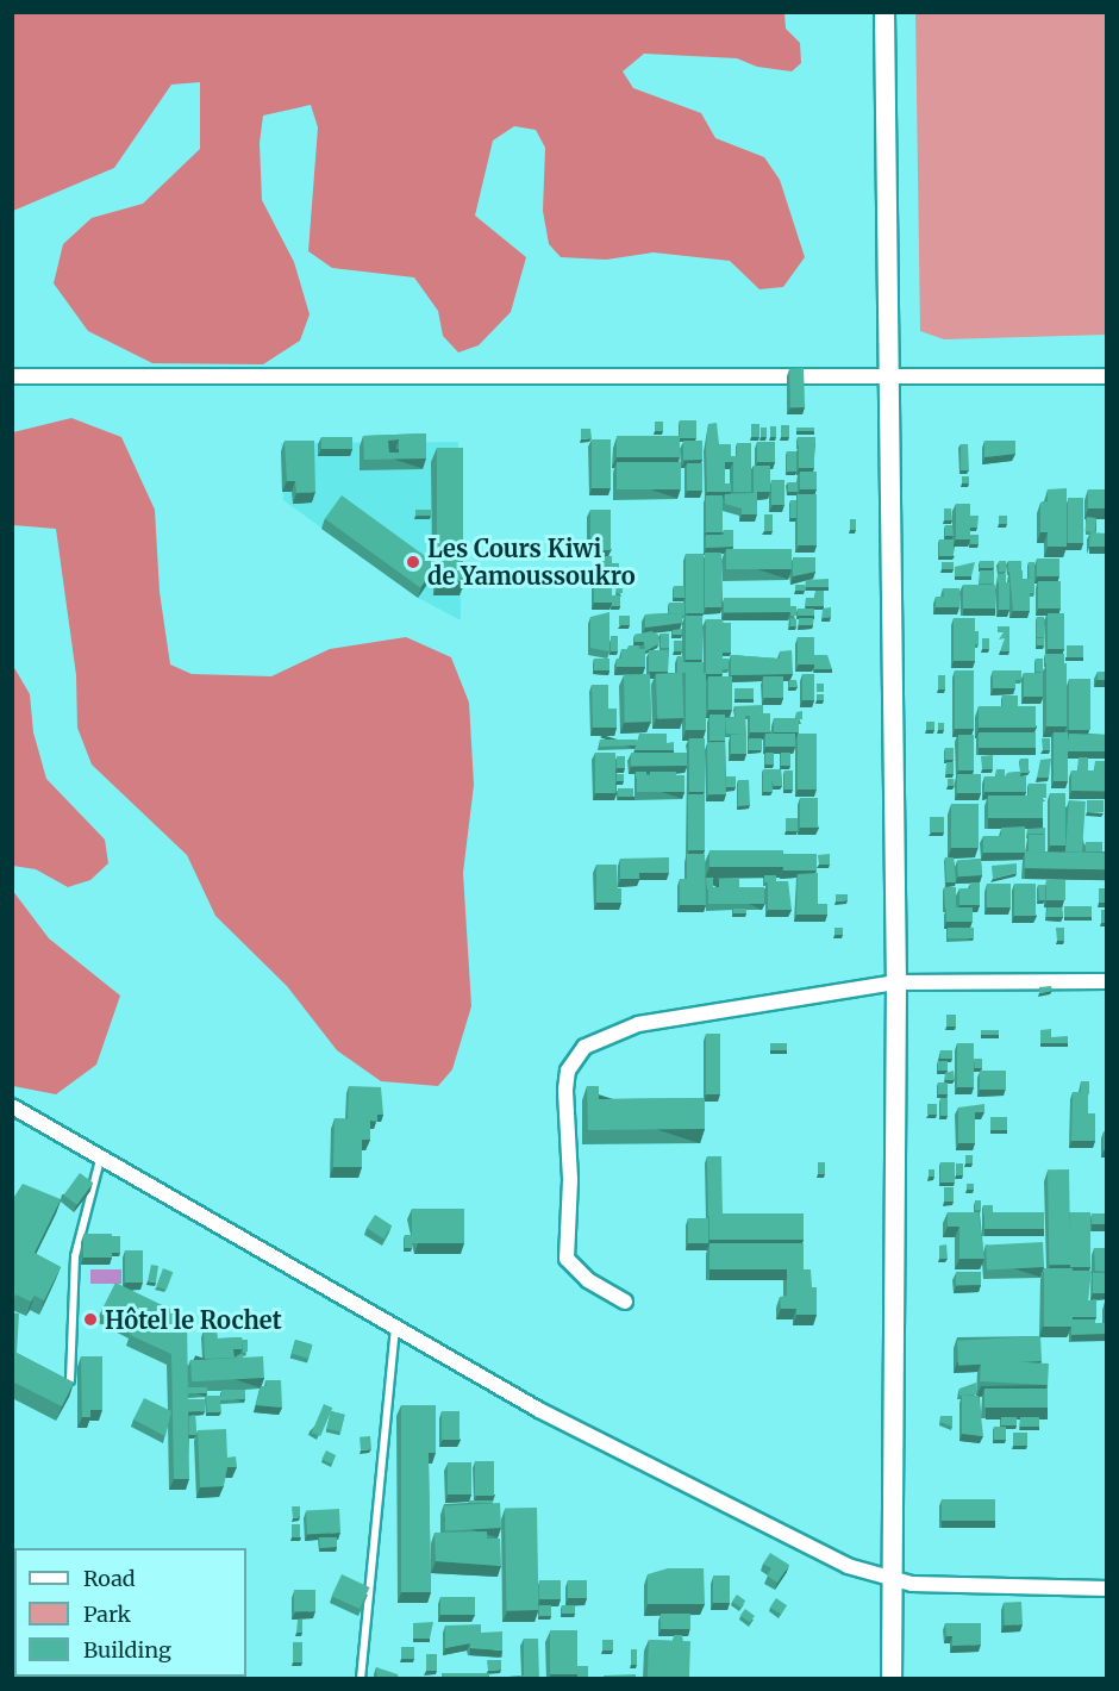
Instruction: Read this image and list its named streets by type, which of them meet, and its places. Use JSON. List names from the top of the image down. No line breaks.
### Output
{"places":["Les Cours Kiwi de Yamoussoukro","Hôtel le Rochet"],"legend":["Road","Park","Building"]}
